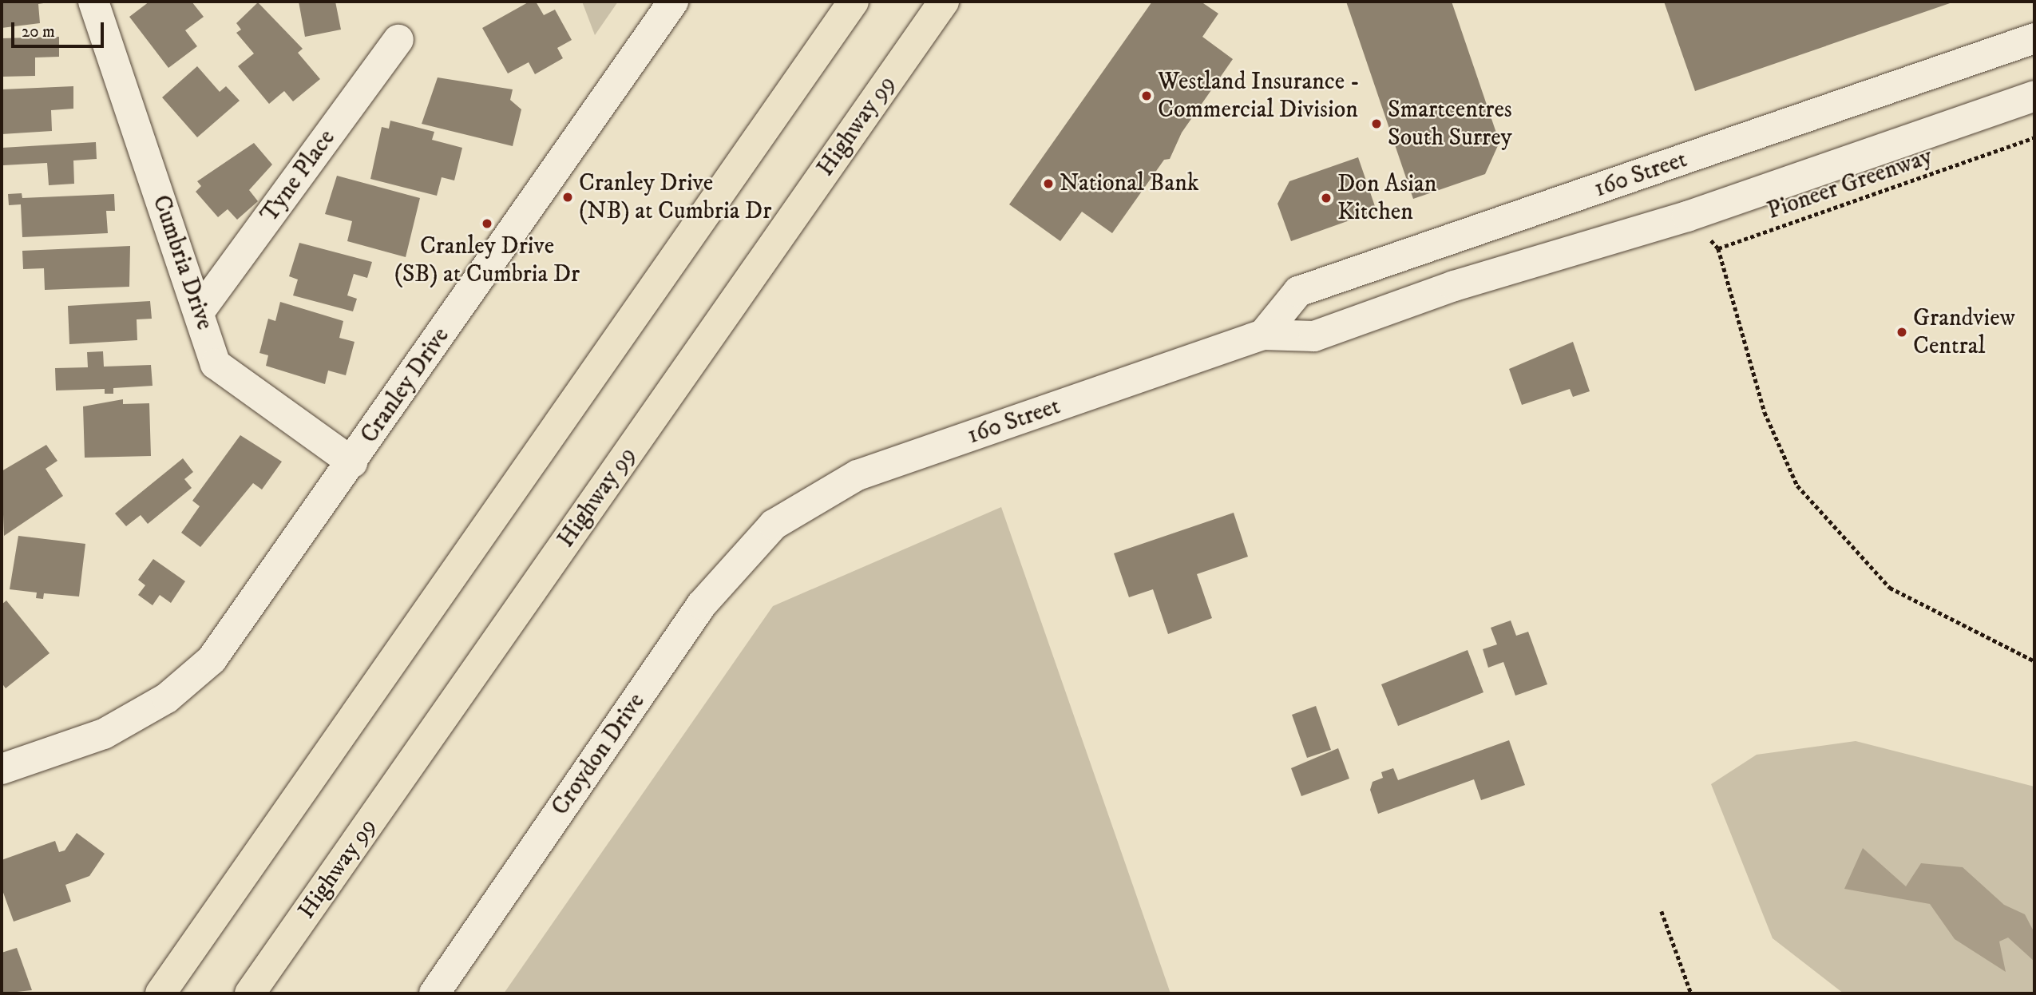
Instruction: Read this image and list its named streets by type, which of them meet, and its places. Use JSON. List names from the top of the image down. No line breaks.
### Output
{"streets":{"highway":["Highway 99"],"street":["160 Street","Tyne Place","Cumbria Drive","Cranley Drive","Croydon Drive"],"path":["Pioneer Greenway"]},"crossings":[["160 Street","Croydon Drive"],["Tyne Place","Cumbria Drive"],["Cumbria Drive","Cranley Drive"]],"places":["Westland Insurance - Commercial Division","Smartcentres South Surrey","National Bank","Cranley Drive (NB) at Cumbria Dr","Don Asian Kitchen","Cranley Drive (SB) at Cumbria Dr","Grandview Central"],"scale_bar":"20 m"}
